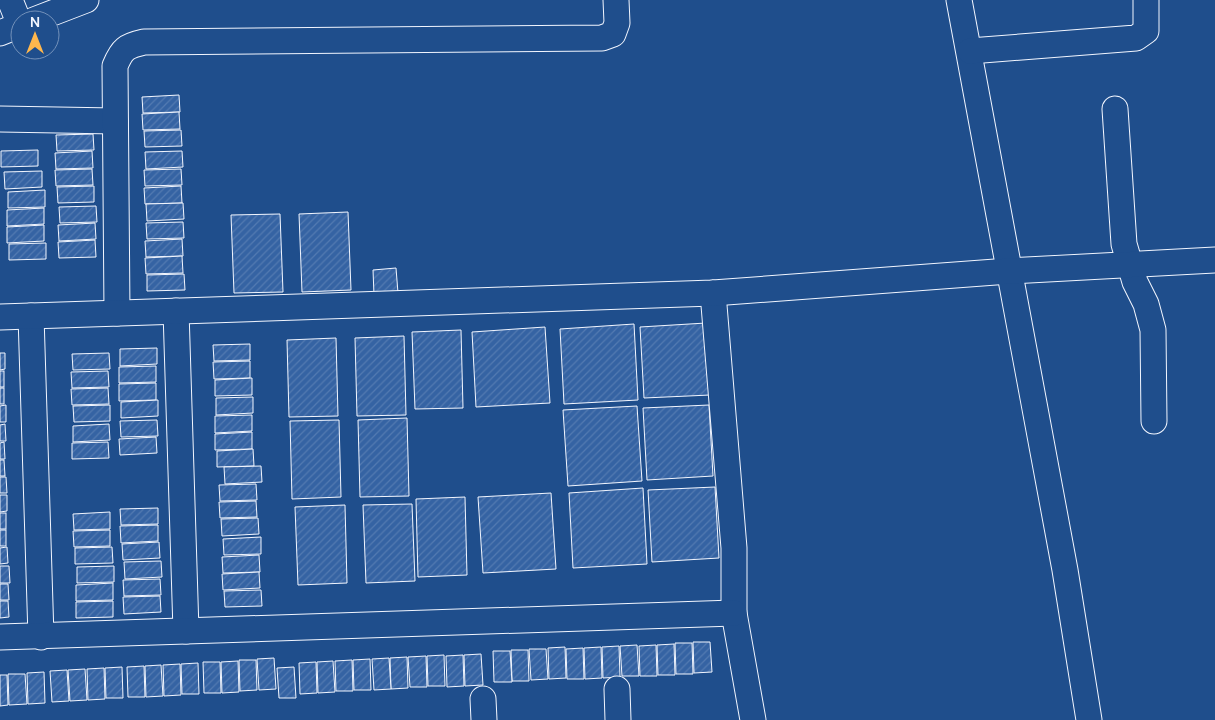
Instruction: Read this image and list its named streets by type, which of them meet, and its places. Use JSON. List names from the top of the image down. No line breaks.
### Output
{"north":"top"}
